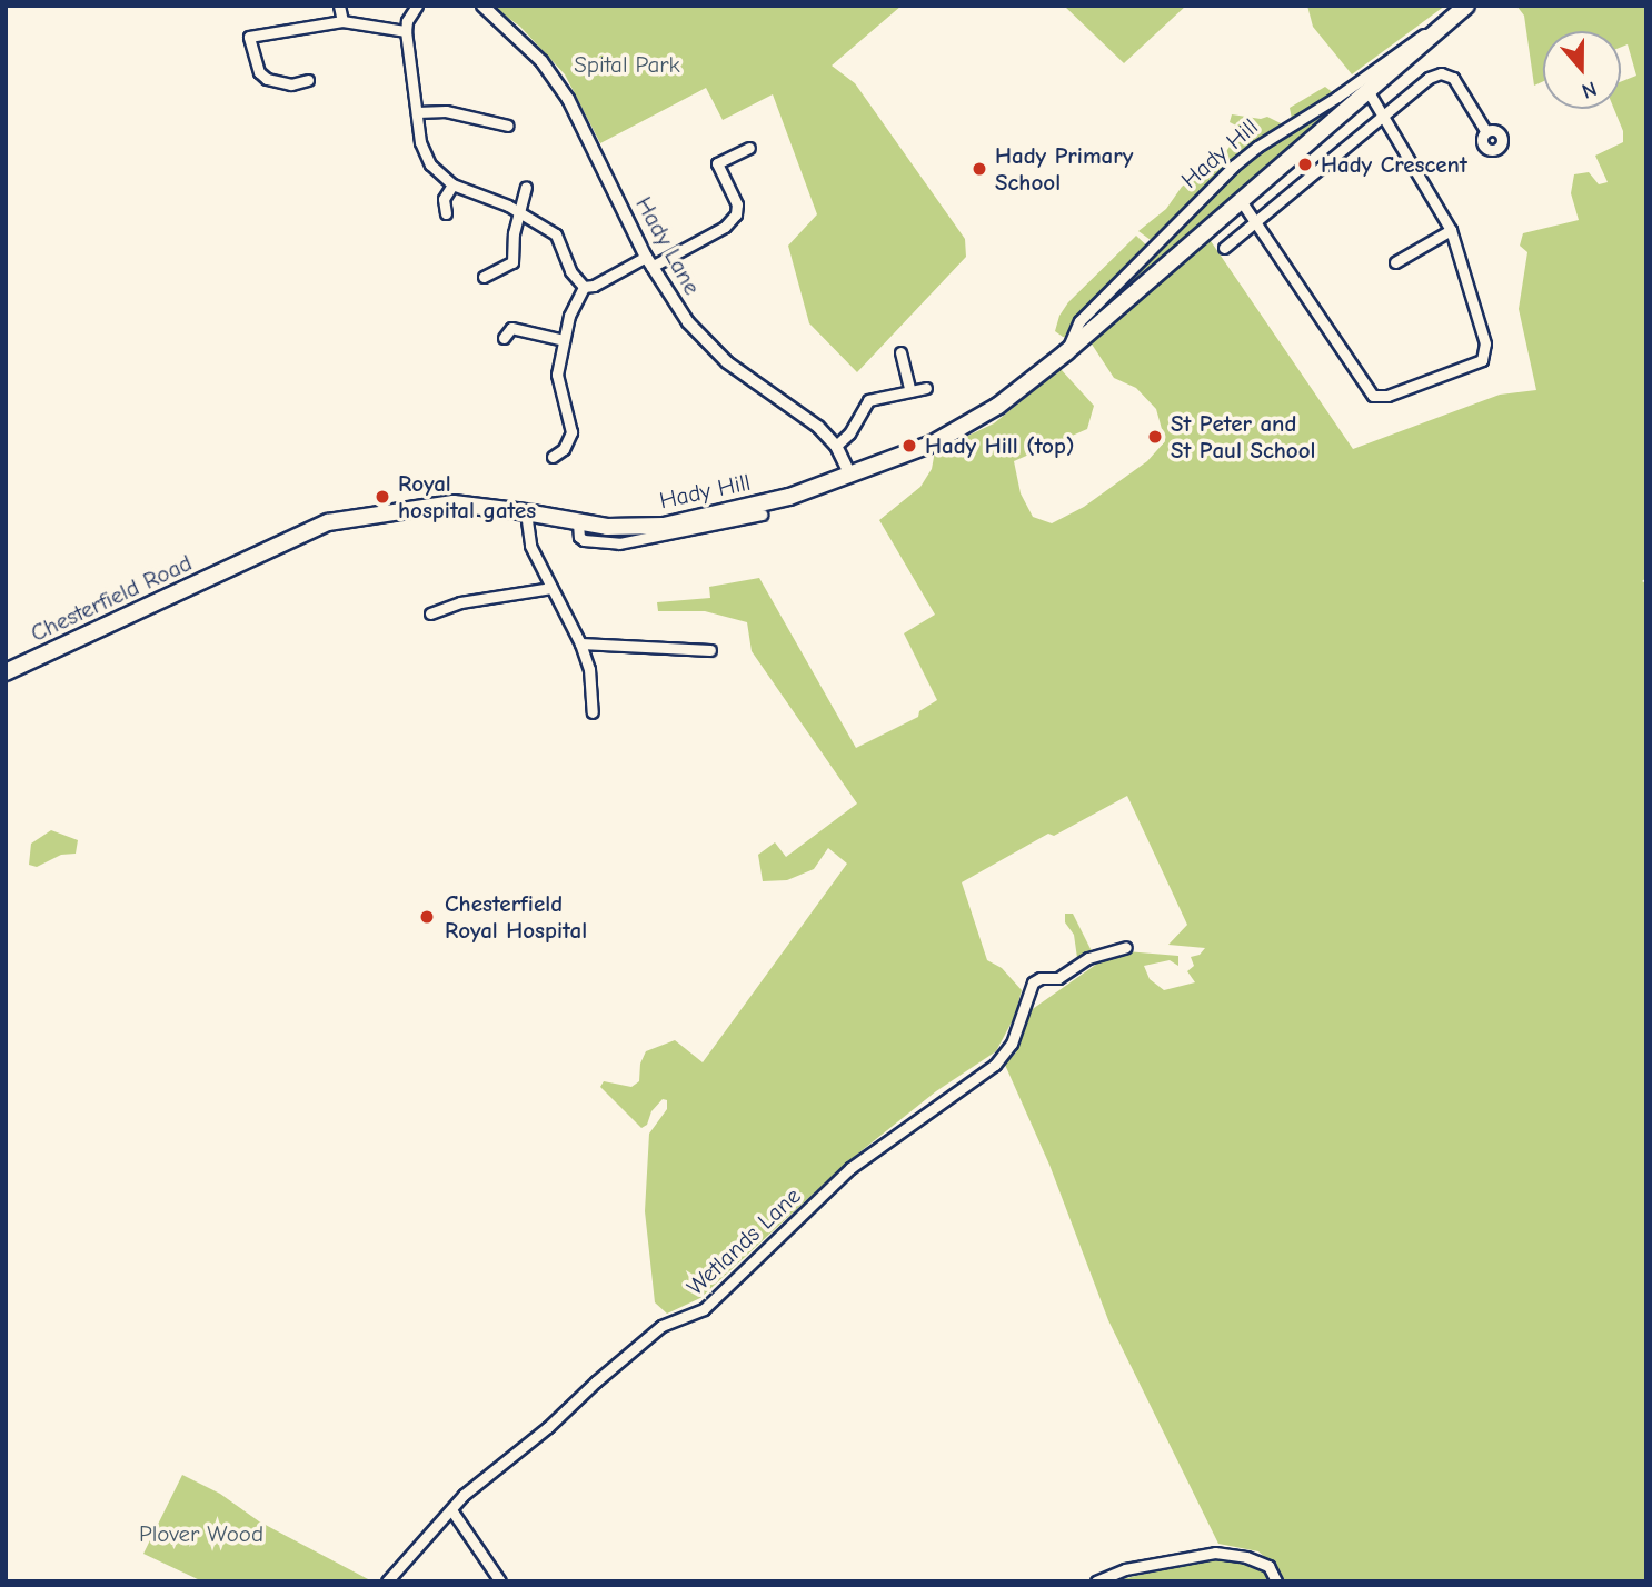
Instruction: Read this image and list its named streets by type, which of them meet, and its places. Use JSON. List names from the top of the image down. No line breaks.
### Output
{"streets":{"main road":["Hady Hill","Chesterfield Road"],"street":["Hady Lane","Wetlands Lane"]},"crossings":[["Hady Hill","Hady Lane"],["Hady Hill","Chesterfield Road"]],"parks":["Spital Park","Plover Wood"],"places":["Hady Crescent","Hady Primary School","St Peter and St Paul School","Hady Hill (top)","Royal hospital gates","Chesterfield Royal Hospital"],"north":"bottom"}
